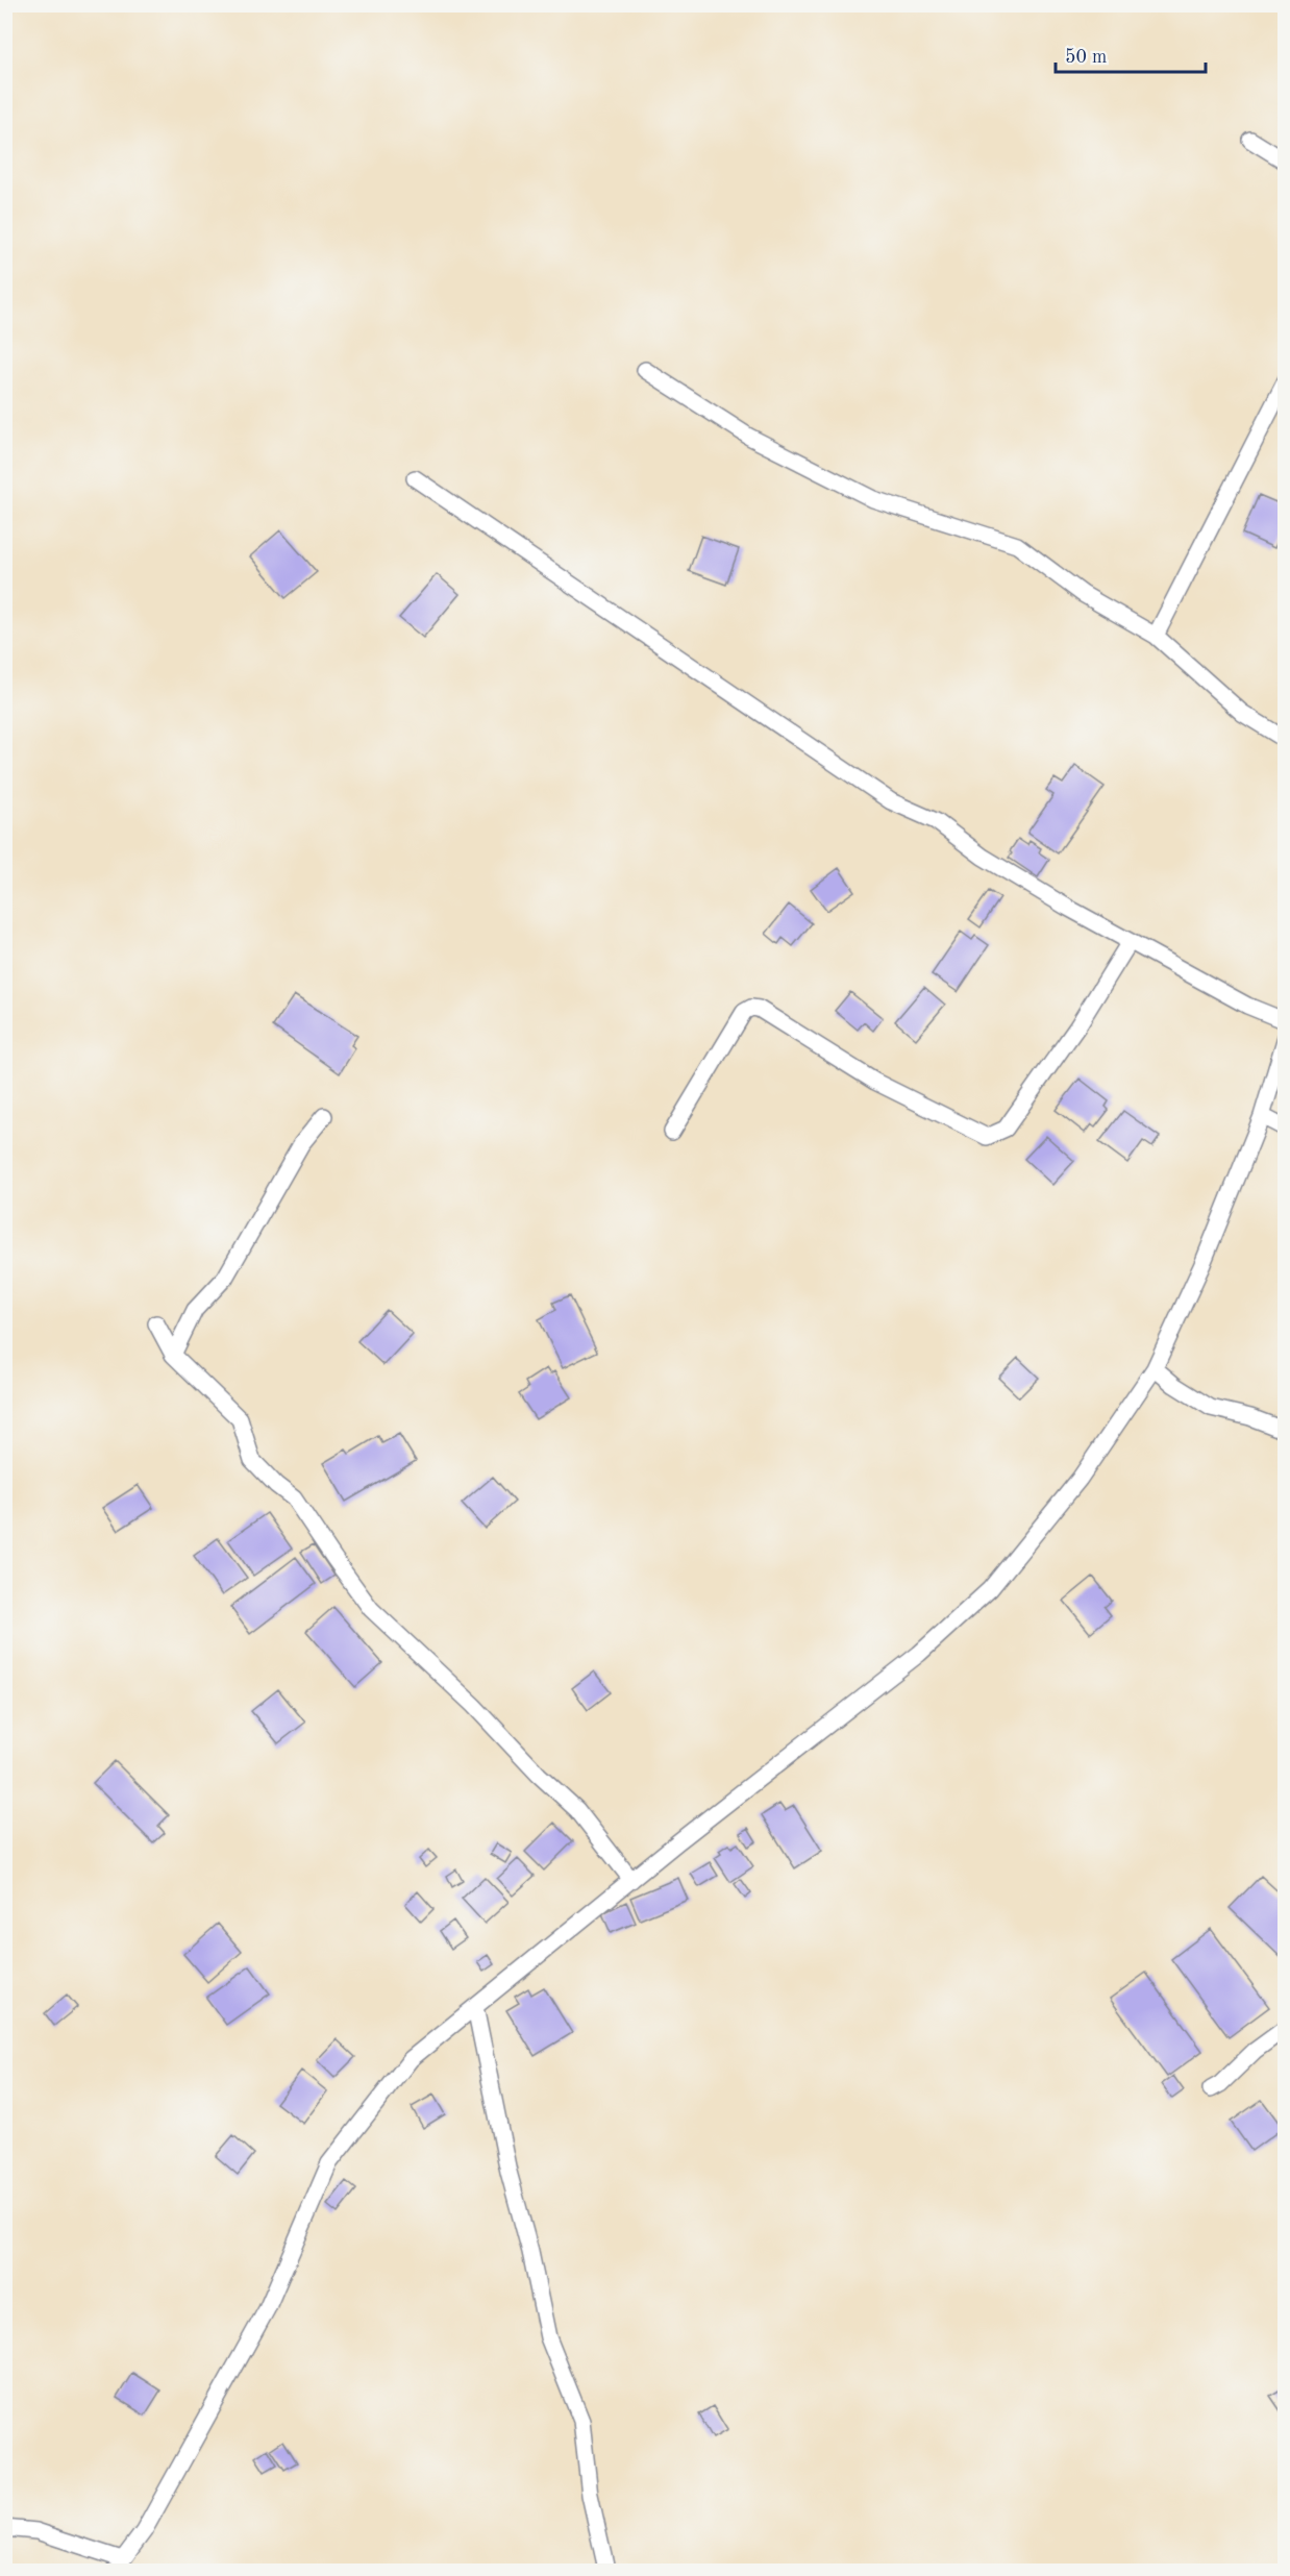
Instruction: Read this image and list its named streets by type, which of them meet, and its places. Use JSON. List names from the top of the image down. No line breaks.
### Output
{"scale_bar":"50 m"}
